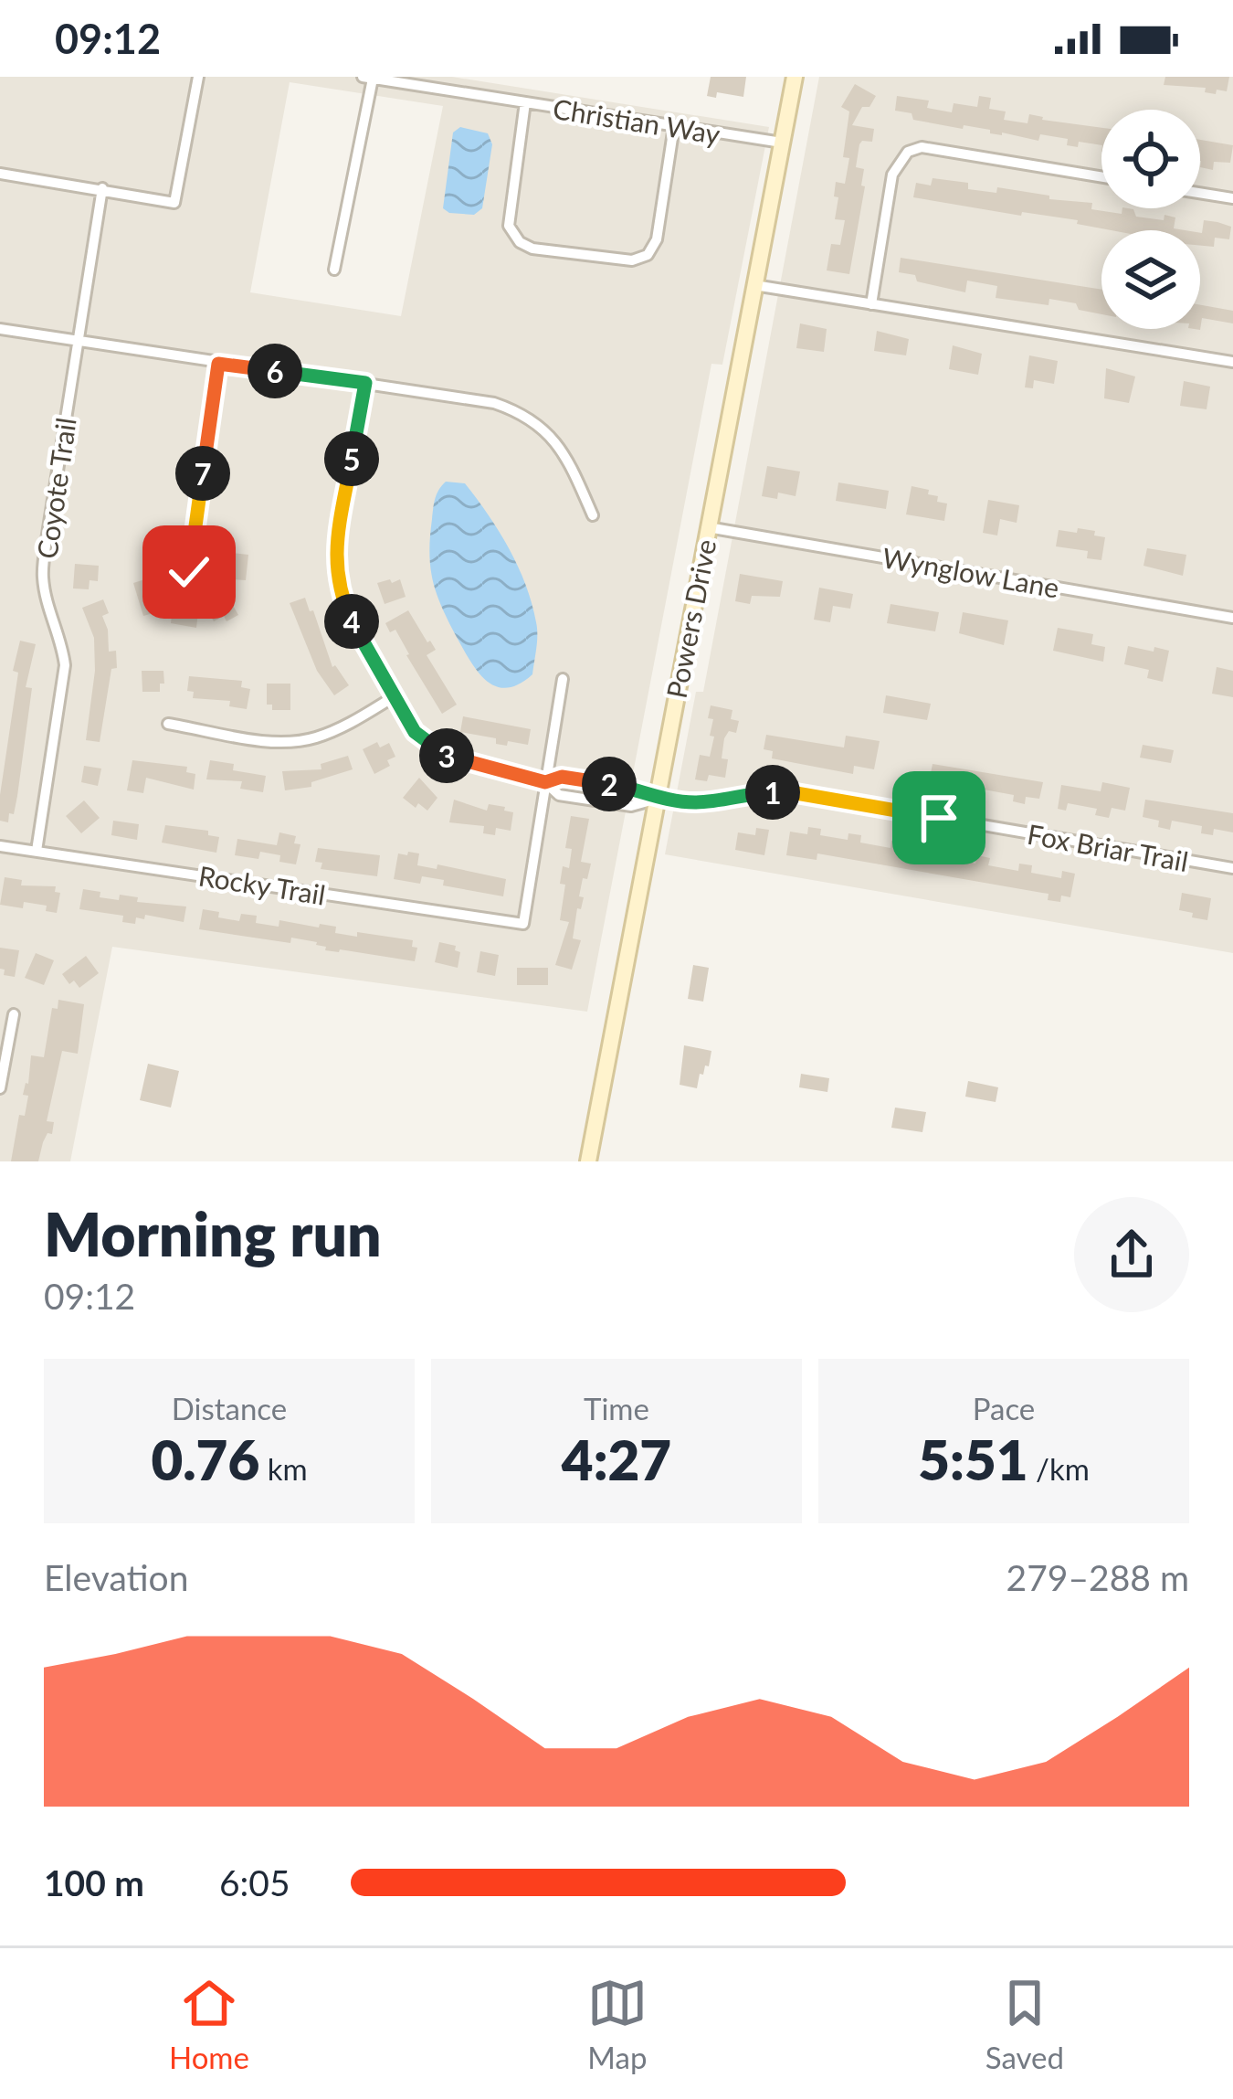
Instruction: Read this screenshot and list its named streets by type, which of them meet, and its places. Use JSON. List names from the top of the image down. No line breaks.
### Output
{"streets":{"street":["Christian Way","Coyote Trail","Wynglow Lane","Powers Drive","Fox Briar Trail","Rocky Trail"]},"crossings":[["Christian Way","Powers Drive"],["Coyote Trail","Rocky Trail"],["Wynglow Lane","Powers Drive"],["Powers Drive","Fox Briar Trail"],["Fox Briar Trail","Rocky Trail"]],"page":{"status":"09:12","pins":["6","5","7","4","3","2","1"],"heading":["Morning run","09:12"],"stats":[["Distance","0.76 km"],["Time","4:27"],["Pace","5:51 /km"]],"chart":["Elevation","279–288 m"],"list":[{"name":"100 m","note":"6:05"}],"tabs":["Home","Map","Saved"]}}
